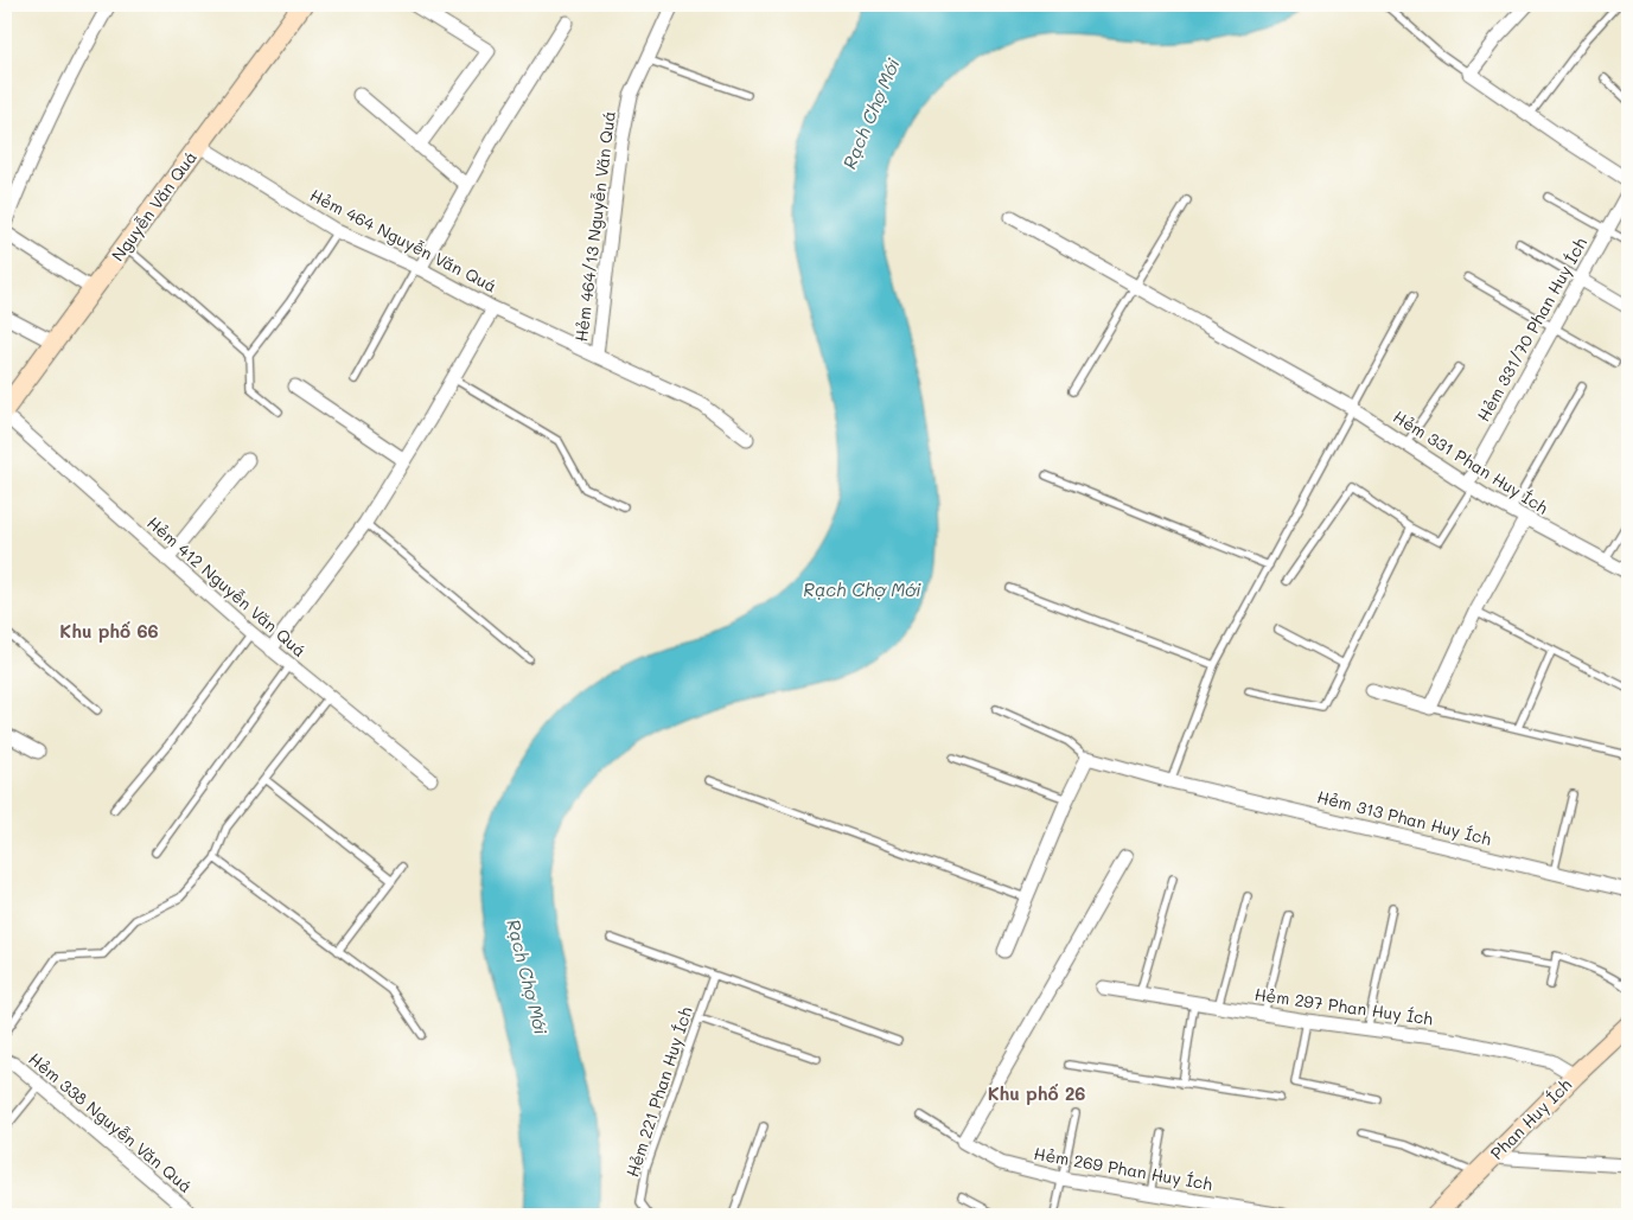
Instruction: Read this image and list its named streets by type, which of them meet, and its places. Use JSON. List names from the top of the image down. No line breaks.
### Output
{"streets":{"main road":["Nguyễn Văn Quá","Phan Huy Ích"],"street":["Hẻm 464/13 Nguyễn Văn Quá","Hẻm 464 Nguyễn Văn Quá","Hẻm 331/70 Phan Huy Ích","Hẻm 331 Phan Huy Ích","Hẻm 412 Nguyễn Văn Quá","Hẻm 313 Phan Huy Ích","Hẻm 297 Phan Huy Ích","Hẻm 338 Nguyễn Văn Quá","Hẻm 269 Phan Huy Ích"],"lane":["Hẻm 221 Phan Huy Ích"]},"crossings":[["Nguyễn Văn Quá","Hẻm 464 Nguyễn Văn Quá"],["Hẻm 464/13 Nguyễn Văn Quá","Hẻm 464 Nguyễn Văn Quá"],["Hẻm 331/70 Phan Huy Ích","Hẻm 331 Phan Huy Ích"],["Hẻm 297 Phan Huy Ích","Phan Huy Ích"]],"districts":["Khu phố 66","Khu phố 26"],"water":["Rạch Chợ Mới"]}
